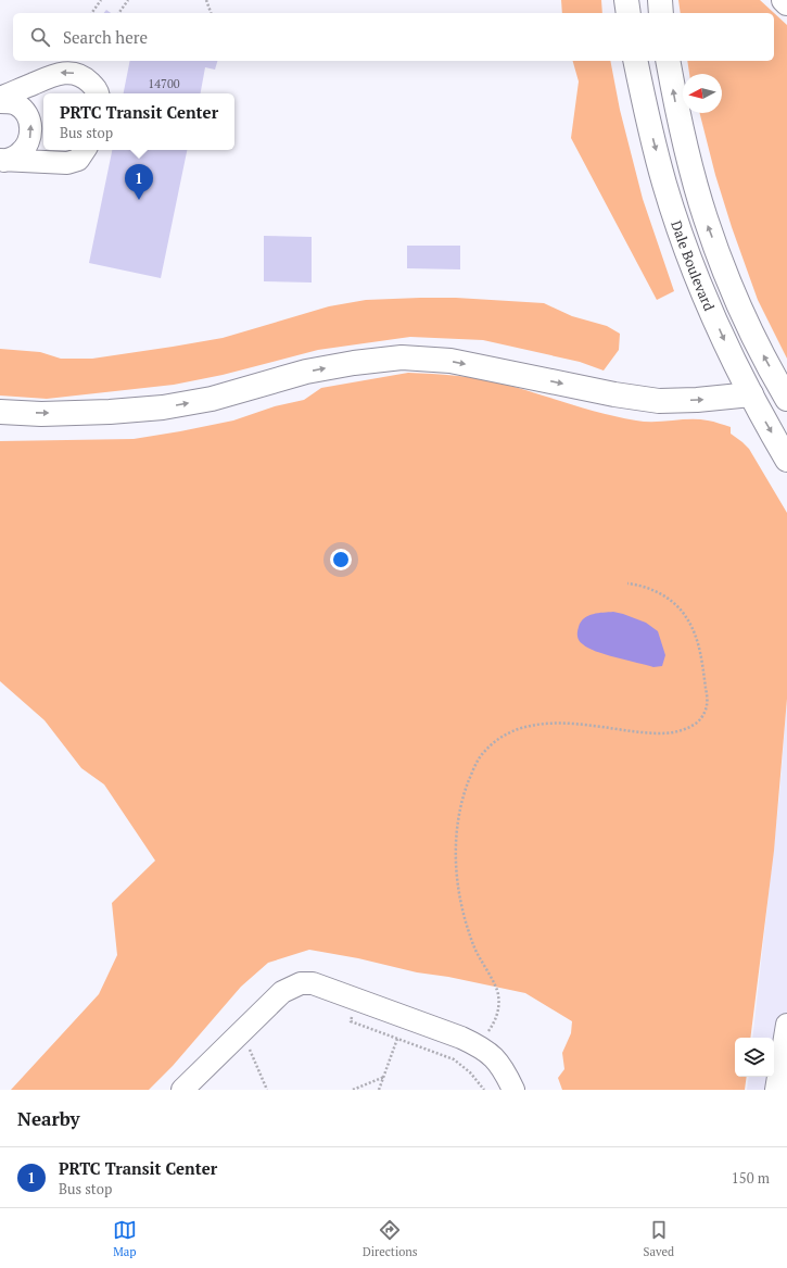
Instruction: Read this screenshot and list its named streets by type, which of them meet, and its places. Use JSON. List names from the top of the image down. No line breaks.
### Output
{"streets":{"main road":["Dale Boulevard"]},"house_numbers":["14700"],"north":"left","page":{"search":"Search here","popup":["PRTC Transit Center","Bus stop"],"pins":"1","heading":"Nearby","list":[{"mark":"1","name":"PRTC Transit Center","note":"Bus stop","value":"150 m"}],"nav":["Map","Directions","Saved"]}}
